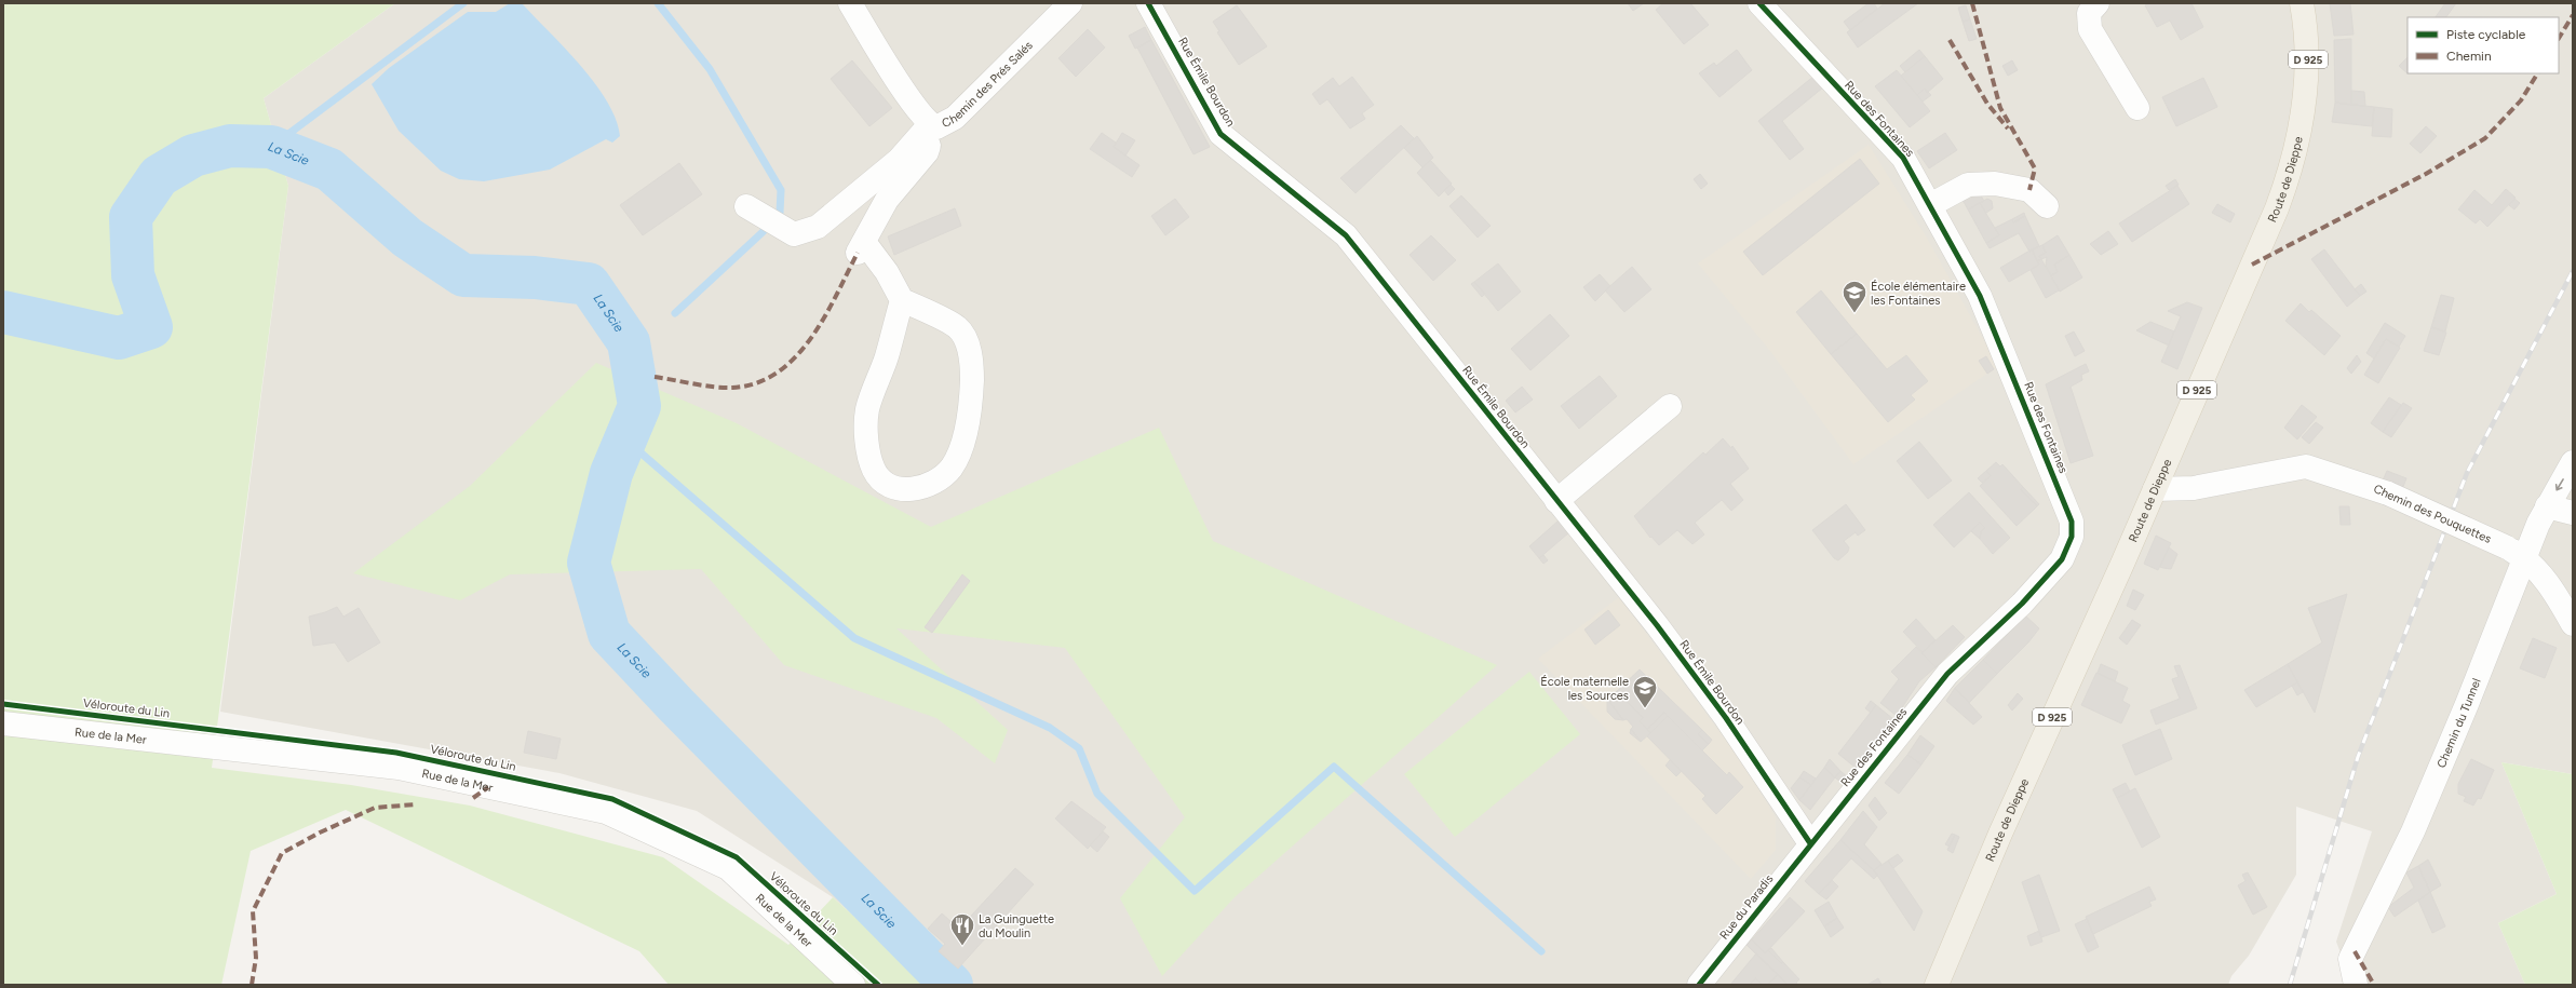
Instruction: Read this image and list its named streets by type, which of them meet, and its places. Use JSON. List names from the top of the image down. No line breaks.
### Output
{"streets":{"main road":["D 925","Route de Dieppe"],"street":["Chemin des Prés Salés","Rue Émile Bourdon","Rue des Fontaines","Chemin des Pouquettes","Chemin du Tunnel","Rue de la Mer","Rue du Paradis"],"cycle path":["Véloroute du Lin"]},"crossings":[["Rue Émile Bourdon","Rue des Fontaines"],["Rue Émile Bourdon","Rue du Paradis"],["Rue des Fontaines","Rue du Paradis"],["Route de Dieppe","Chemin des Pouquettes"],["Chemin des Pouquettes","Chemin du Tunnel"]],"water":["La Scie"],"places":{"school or university":["École élémentaire les Fontaines","École maternelle les Sources"],"restaurant":["La Guinguette du Moulin"]},"legend":["Piste cyclable","Chemin"]}
